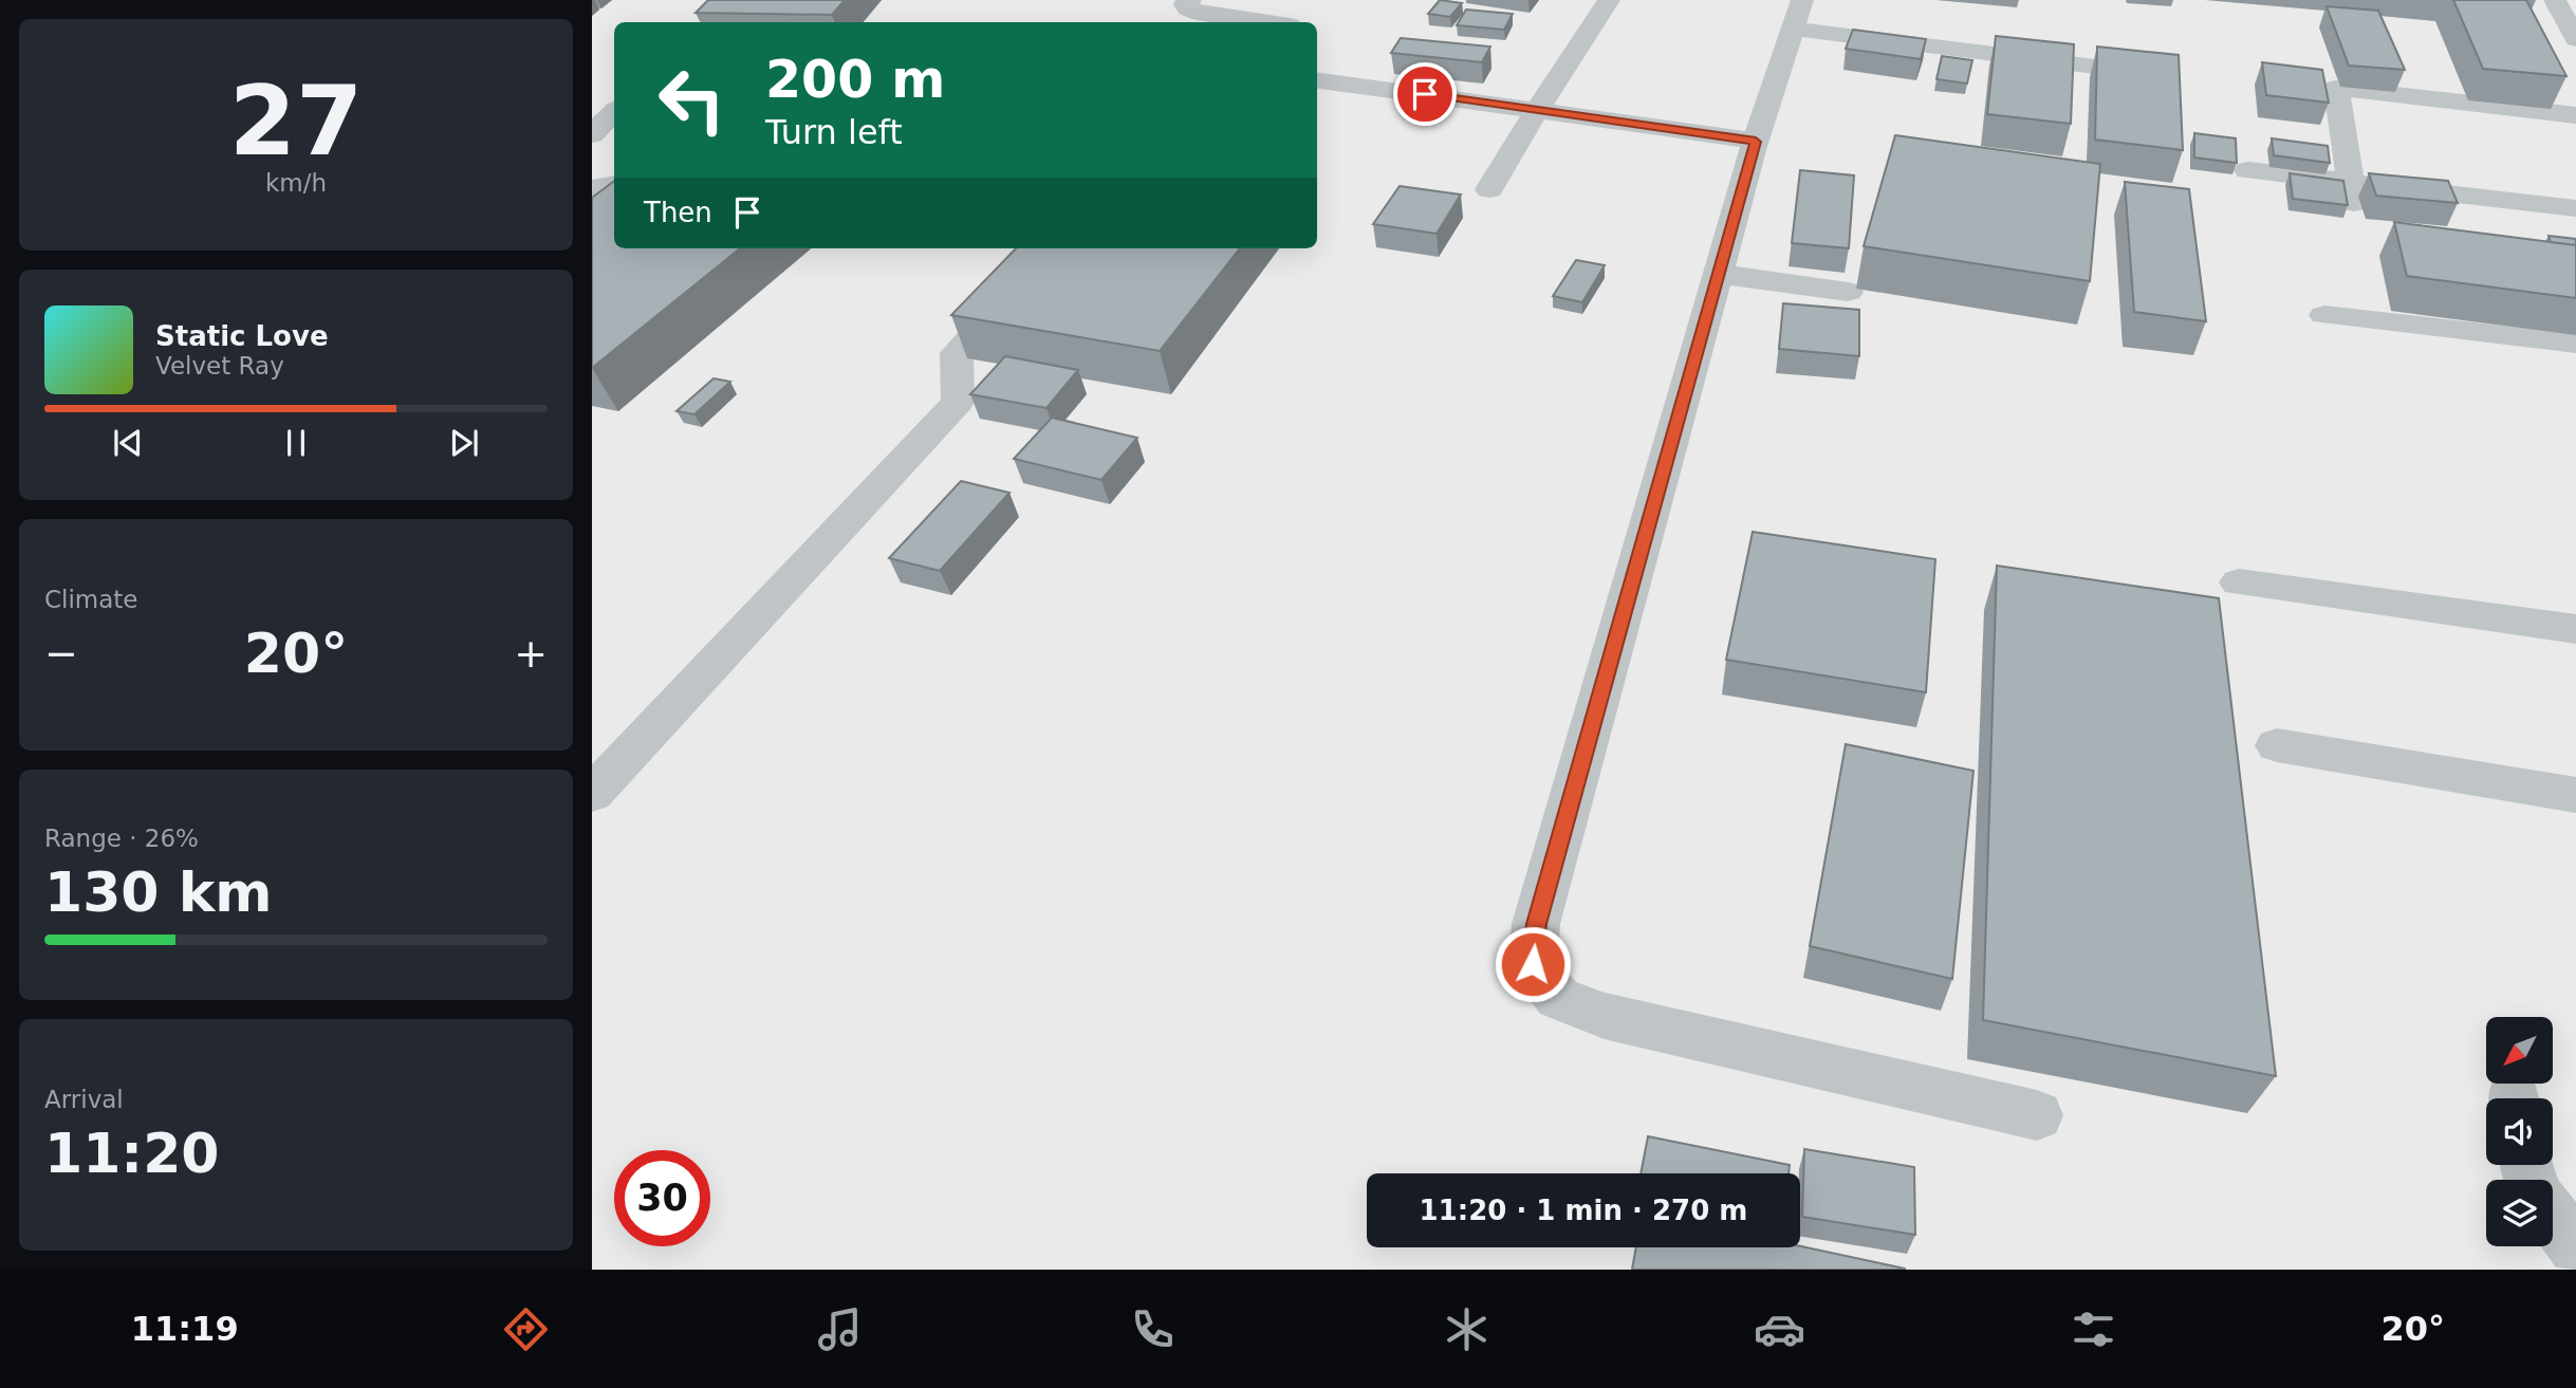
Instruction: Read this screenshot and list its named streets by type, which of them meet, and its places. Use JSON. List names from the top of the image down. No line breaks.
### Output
{"north":"bottom left","page":{"tile":[["27","km/h"],"Climate",["Range · 26%","130 km"],["Arrival","11:20"]],"turn":["200 m","Turn left"],"then":"Then","song":["Static Love","Velvet Ray"],"heat":["−","20°","+"],"limit":"30","trip":"11:20 · 1 min · 270 m","tabs":["11:19","20°"]}}
